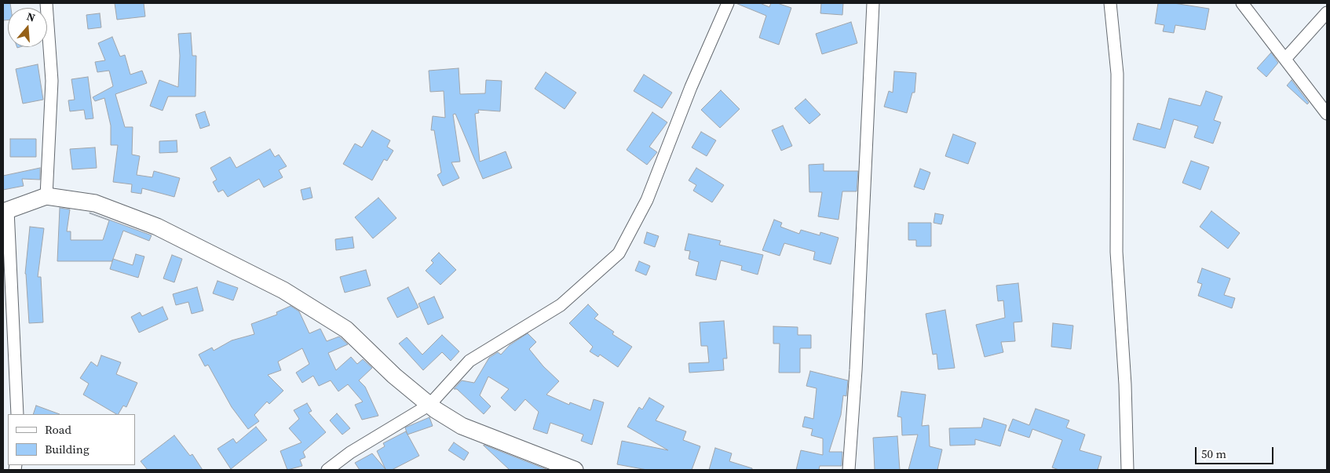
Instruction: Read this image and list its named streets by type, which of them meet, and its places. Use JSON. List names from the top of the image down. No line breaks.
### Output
{"legend":["Road","Building"],"scale_bar":"50 m","north":"top"}
